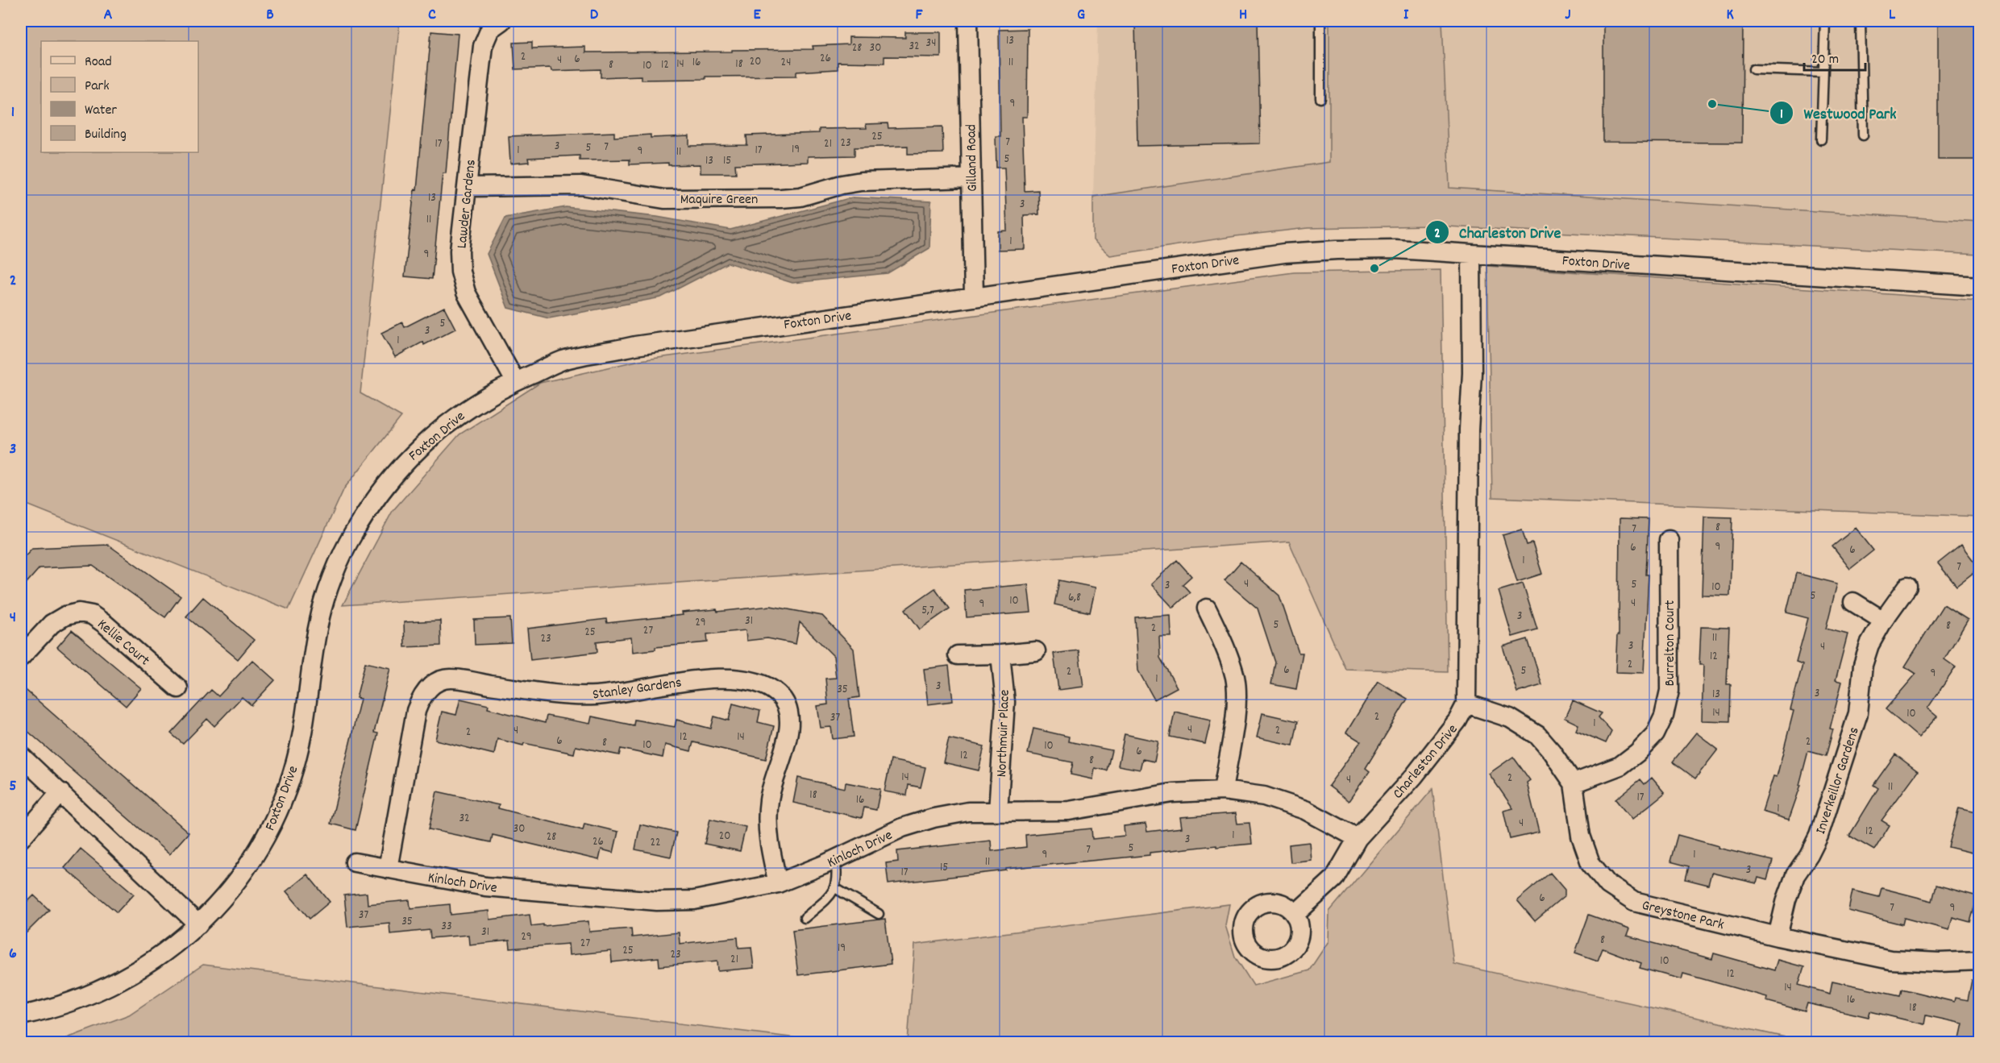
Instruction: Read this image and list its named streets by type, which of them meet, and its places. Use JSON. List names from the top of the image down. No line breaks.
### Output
{"streets":{"street":["Gilland Road","Maquire Green","Lawder Gardens","Foxton Drive","Kellie Court","Burrelton Court","Stanley Gardens","Northmuir Place","Charleston Drive","Inverkeillor Gardens","Kinloch Drive","Greystone Park"]},"crossings":[["Gilland Road","Maquire Green"],["Gilland Road","Foxton Drive"],["Maquire Green","Lawder Gardens"],["Lawder Gardens","Foxton Drive"],["Foxton Drive","Charleston Drive"],["Burrelton Court","Greystone Park"],["Stanley Gardens","Kinloch Drive"],["Northmuir Place","Kinloch Drive"],["Charleston Drive","Kinloch Drive"],["Charleston Drive","Greystone Park"],["Inverkeillor Gardens","Greystone Park"]],"places":["Westwood Park","Charleston Drive"],"house_numbers":["13","34","32","28","30","2","26","6","4","20","16","24","11","14","18","8","12","10","9","25","7","23","17","21","3","7","5","19","1","17","9","11","5","13","15","13","3","11","1","9","5","3","1","8","7","9","6","6","1","7","4","5","3","10","5","6,8","10","4","9","5,7","3","31","29","5","8","2","27","25","11","23","3","4","12","2","6","5","2","9","1","3","35","3","13","14","10","2","37","1","4","4","2","2","12","14","6","2","8","10","10","6","12","8","14","2","4","11","18","17","16","1","32","4","30","12","1","20","28","3","26","22","5","7","9","1","11","15","3","17","6","7","9","37","35","33","31","29","8","27","19","25","23","21","10","12","14","16","18"],"legend":["Road","Park","Water","Building"],"scale_bar":"20 m","grid":{"columns":["A","B","C","D","E","F","G","H","I","J","K","L"],"rows":["1","2","3","4","5","6"]}}
